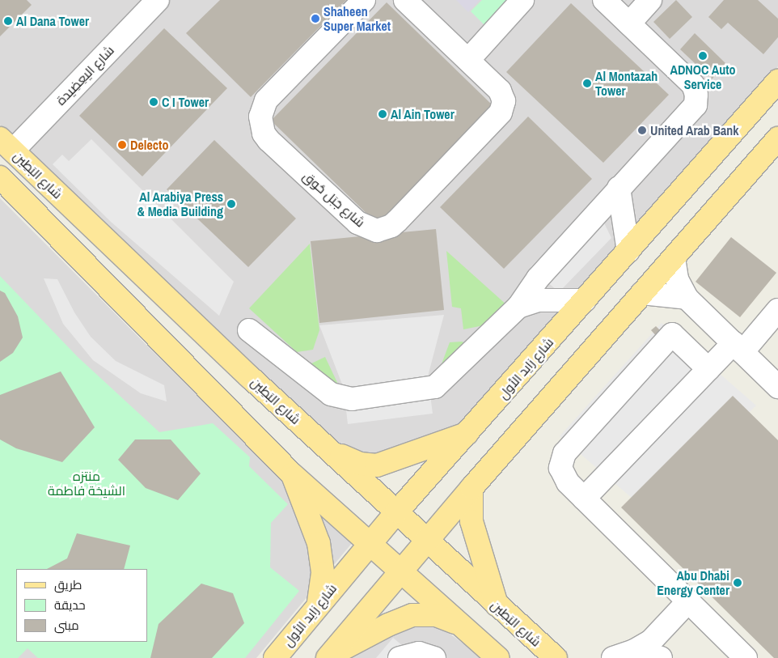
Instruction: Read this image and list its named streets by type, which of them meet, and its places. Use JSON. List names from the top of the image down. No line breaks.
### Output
{"streets":{"main road":["شارع البَطِين","شارع زايد الأول"],"street":["شارع اليعِضِيدة","شارع جَبَل حُوق"]},"crossings":[["شارع اليعِضِيدة","شارع البَطِين"],["شارع البَطِين","شارع زايد الأول"]],"parks":["منتزه الشيخة فاطمة"],"places":["Shaheen Super Market","Al Dana Tower","ADNOC Auto Service","Al Montazah Tower","C I Tower","Al Ain Tower","United Arab Bank","Delecto","Al Arabiya Press & Media Building","Abu Dhabi Energy Center"],"legend":["طريق","حديقة","مبنى"]}
